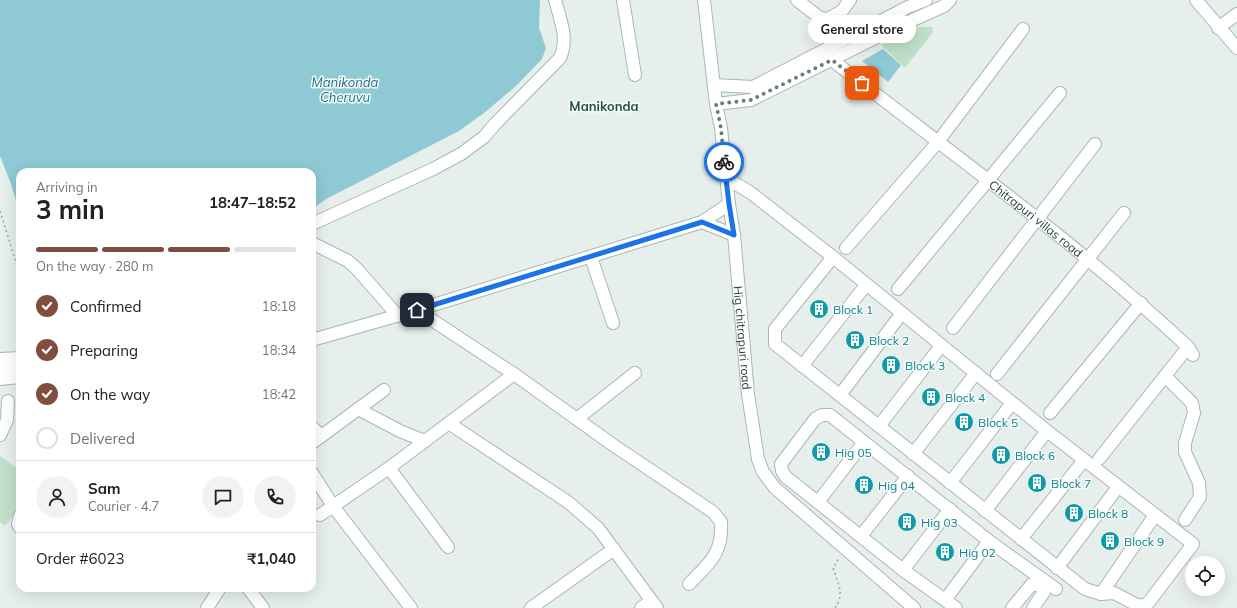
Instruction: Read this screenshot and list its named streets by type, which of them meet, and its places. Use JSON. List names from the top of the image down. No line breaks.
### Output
{"streets":{"street":["Chitrapuri villas road","Hig chitrapuri road"]},"districts":["Manikonda"],"water":["Manikonda Cheruvu"],"places":{"other":["General store"],"building":["Block 1","Block 2","Block 3","Block 4","Block 5","Hig 05","Block 6","Block 7","Hig 04","Block 8","Hig 03","Block 9","Hig 02"]},"page":{"bubble":"General store","heading":["3 min","Arriving in","18:47–18:52"],"panel":["Sam","Courier · 4.7","Order #6023","₹1,040"],"bar":"On the way · 280 m","list":[["Confirmed","18:18"],["Preparing","18:34"],["On the way","18:42"],"Delivered"]}}
